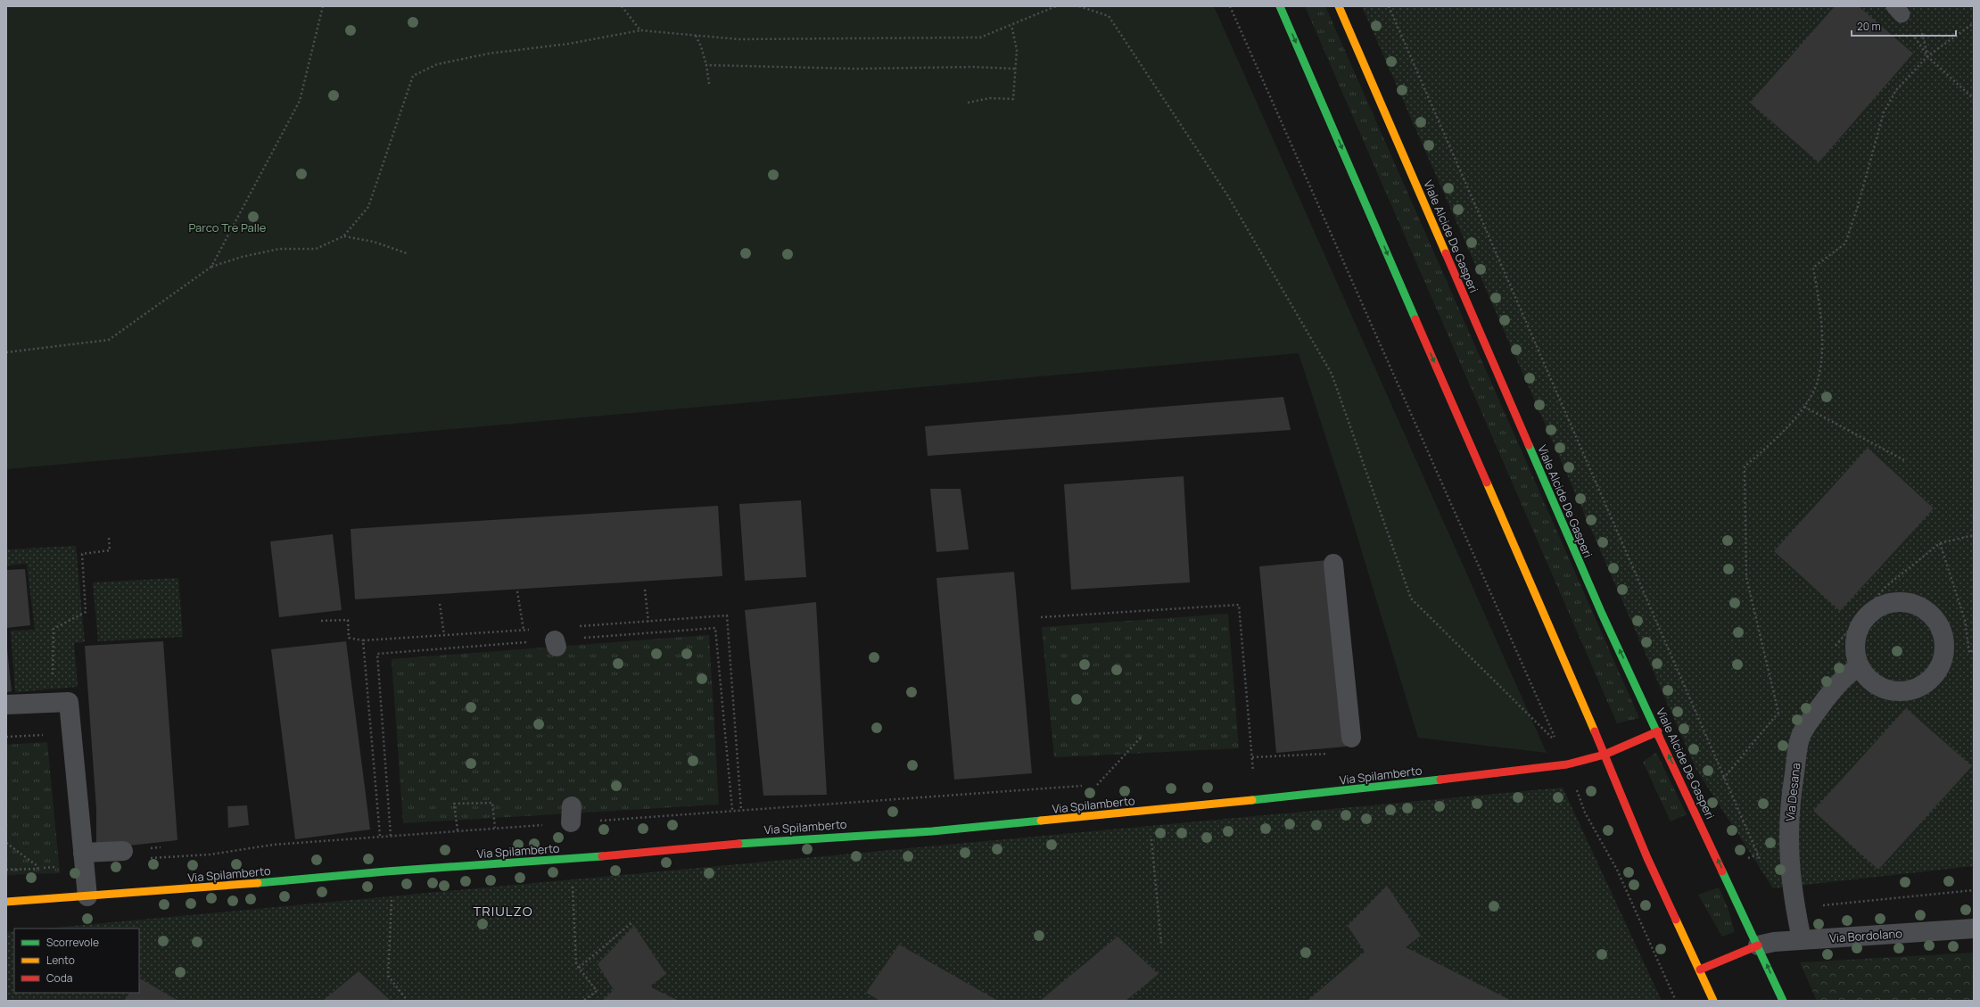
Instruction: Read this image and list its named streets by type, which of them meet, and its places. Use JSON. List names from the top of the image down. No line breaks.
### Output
{"streets":{"street":["Viale Alcide De Gasperi","Via Spilamberto","Via Desana","Via Bordolano"]},"crossings":[["Viale Alcide De Gasperi","Via Spilamberto"],["Viale Alcide De Gasperi","Via Bordolano"],["Via Desana","Via Bordolano"]],"districts":["TRIULZO"],"parks":["Parco Tre Palle"],"legend":["Scorrevole","Lento","Coda"],"scale_bar":"20 m"}
